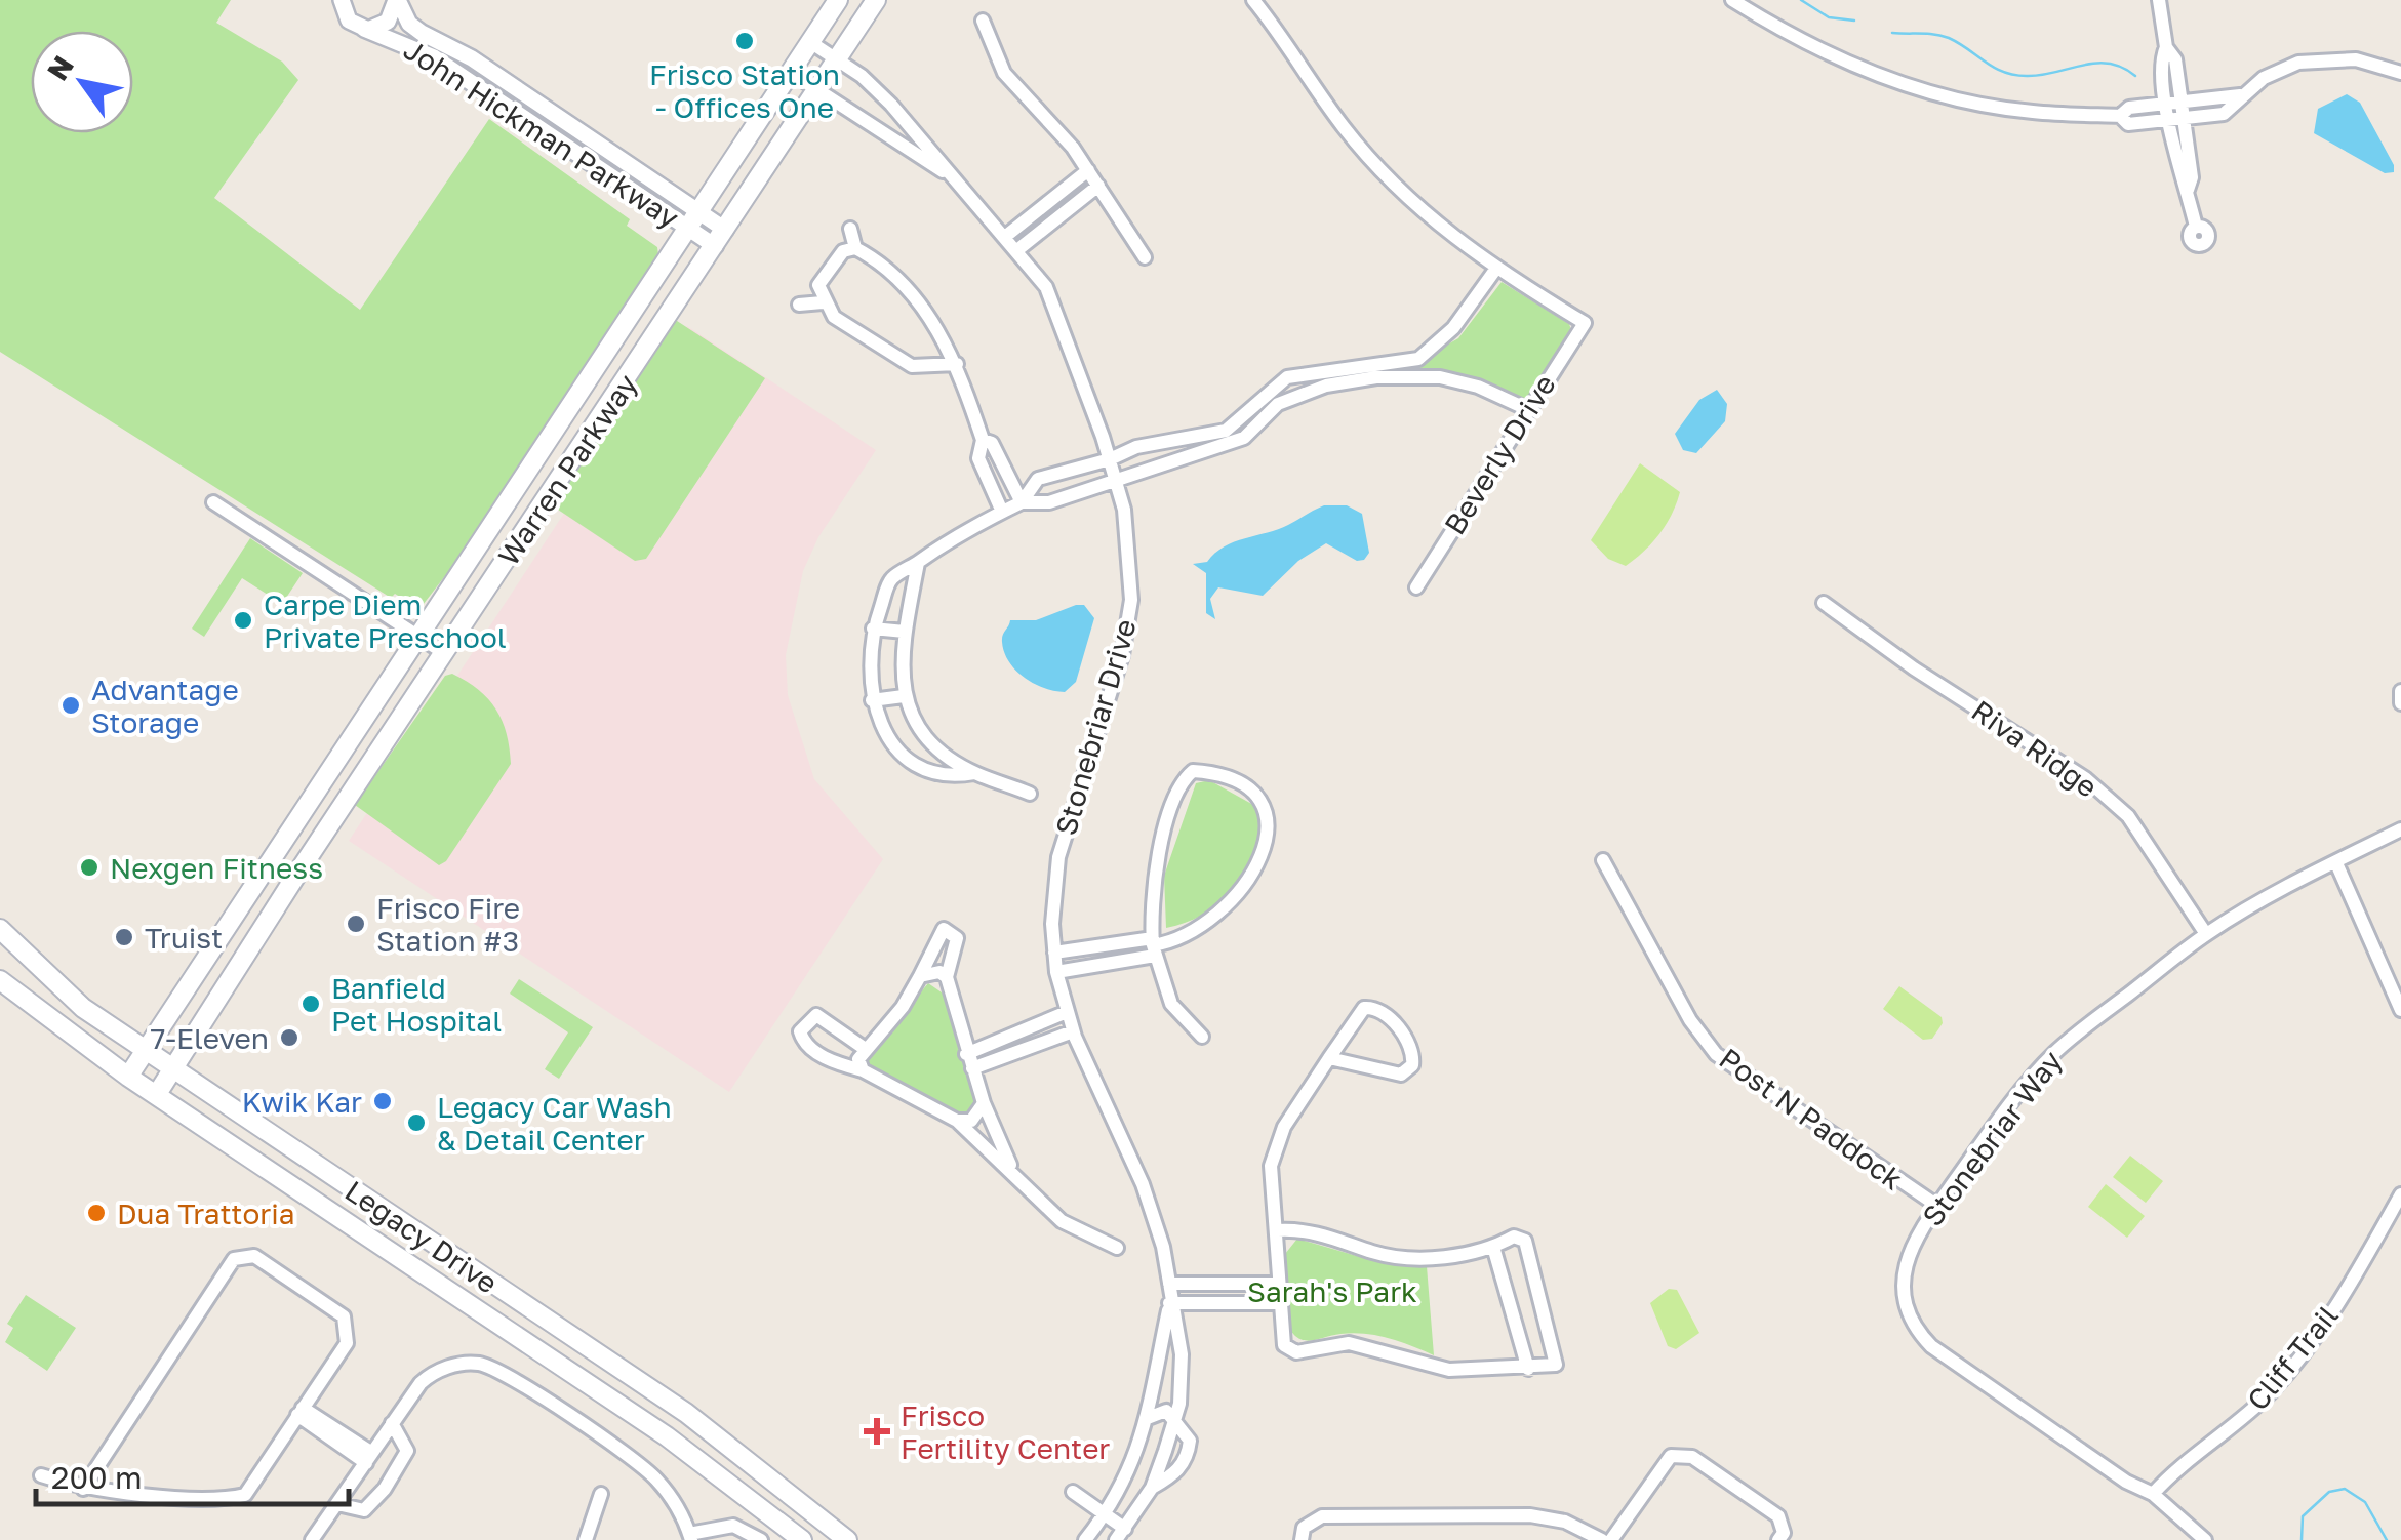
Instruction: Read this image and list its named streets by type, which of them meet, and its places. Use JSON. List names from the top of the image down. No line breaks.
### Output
{"streets":{"main road":["Warren Parkway","Legacy Drive"],"street":["John Hickman Parkway","Beverly Drive","Stonebriar Drive","Riva Ridge","Post N Paddock","Stonebriar Way","Cliff Trail"]},"crossings":[["John Hickman Parkway","Warren Parkway"],["Warren Parkway","Stonebriar Drive"],["Warren Parkway","Legacy Drive"],["Riva Ridge","Stonebriar Way"],["Post N Paddock","Stonebriar Way"],["Stonebriar Way","Cliff Trail"]],"parks":["Sarah's Park"],"places":{"other":["Frisco Station - Offices One","Carpe Diem Private Preschool","Advantage Storage","Nexgen Fitness","Frisco Fire Station #3","Truist","Banfield Pet Hospital","7-Eleven","Kwik Kar","Legacy Car Wash & Detail Center","Dua Trattoria"],"health":["Frisco Fertility Center"]},"scale_bar":"200 m","north":"top left"}
